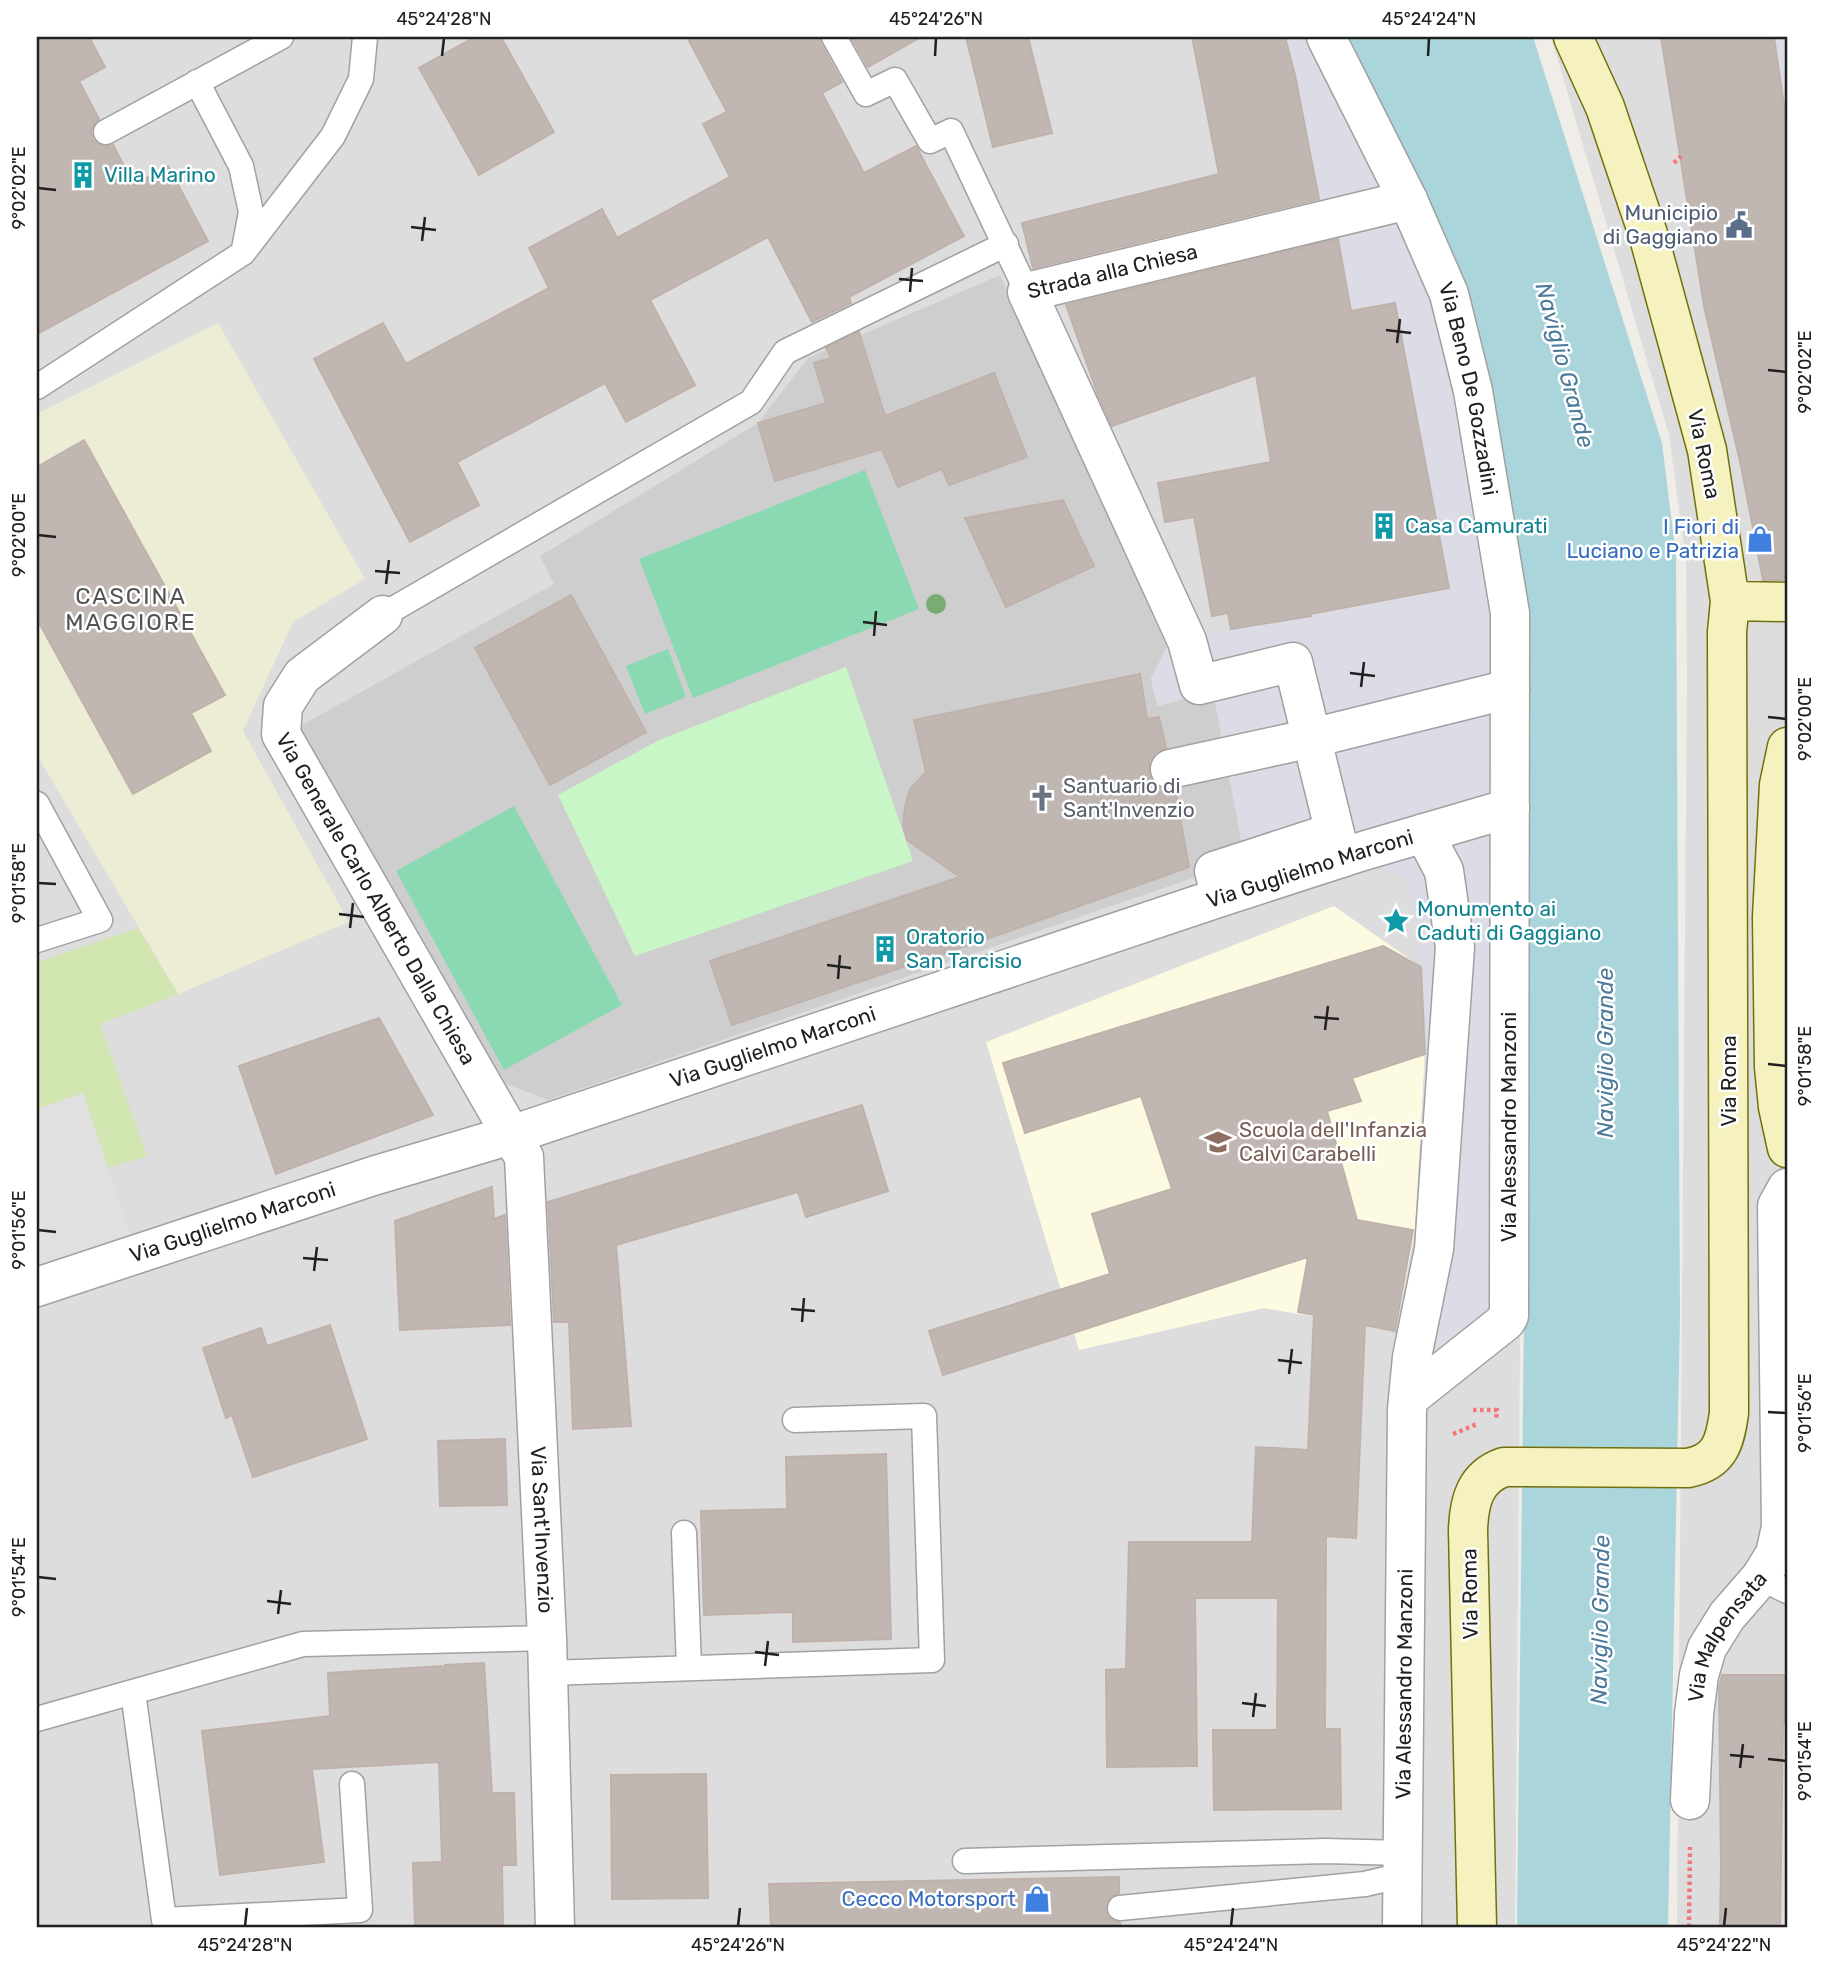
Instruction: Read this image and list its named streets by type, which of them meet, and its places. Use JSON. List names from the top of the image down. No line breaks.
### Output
{"streets":{"street":["Strada alla Chiesa","Via Beno De Gozzadini","Via Roma","Via Guglielmo Marconi","Via Generale Carlo Alberto Dalla Chiesa","Via Alessandro Manzoni","Via Sant'Invenzio","Via Malpensata"]},"crossings":[["Strada alla Chiesa","Via Beno De Gozzadini"],["Via Beno De Gozzadini","Via Guglielmo Marconi"],["Via Beno De Gozzadini","Via Alessandro Manzoni"],["Via Guglielmo Marconi","Via Generale Carlo Alberto Dalla Chiesa"],["Via Guglielmo Marconi","Via Alessandro Manzoni"],["Via Guglielmo Marconi","Via Sant'Invenzio"],["Via Generale Carlo Alberto Dalla Chiesa","Via Sant'Invenzio"]],"districts":["CASCINA MAGGIORE"],"water":["Naviglio Grande"],"places":{"building":["Villa Marino","Casa Camurati","Oratorio San Tarcisio"],"public building":["Municipio di Gaggiano"],"shop":["I Fiori di Luciano e Patrizia","Cecco Motorsport"],"church":["Santuario di Sant'Invenzio"],"place":["Monumento ai Caduti di Gaggiano"],"school or university":["Scuola dell'Infanzia Calvi Carabelli"]},"coordinates":["45°24'28\"N","45°24'26\"N","45°24'24\"N","9°02'02\"E","9°02'00\"E","9°01'58\"E","9°01'56\"E","9°01'54\"E","45°24'22\"N"]}
